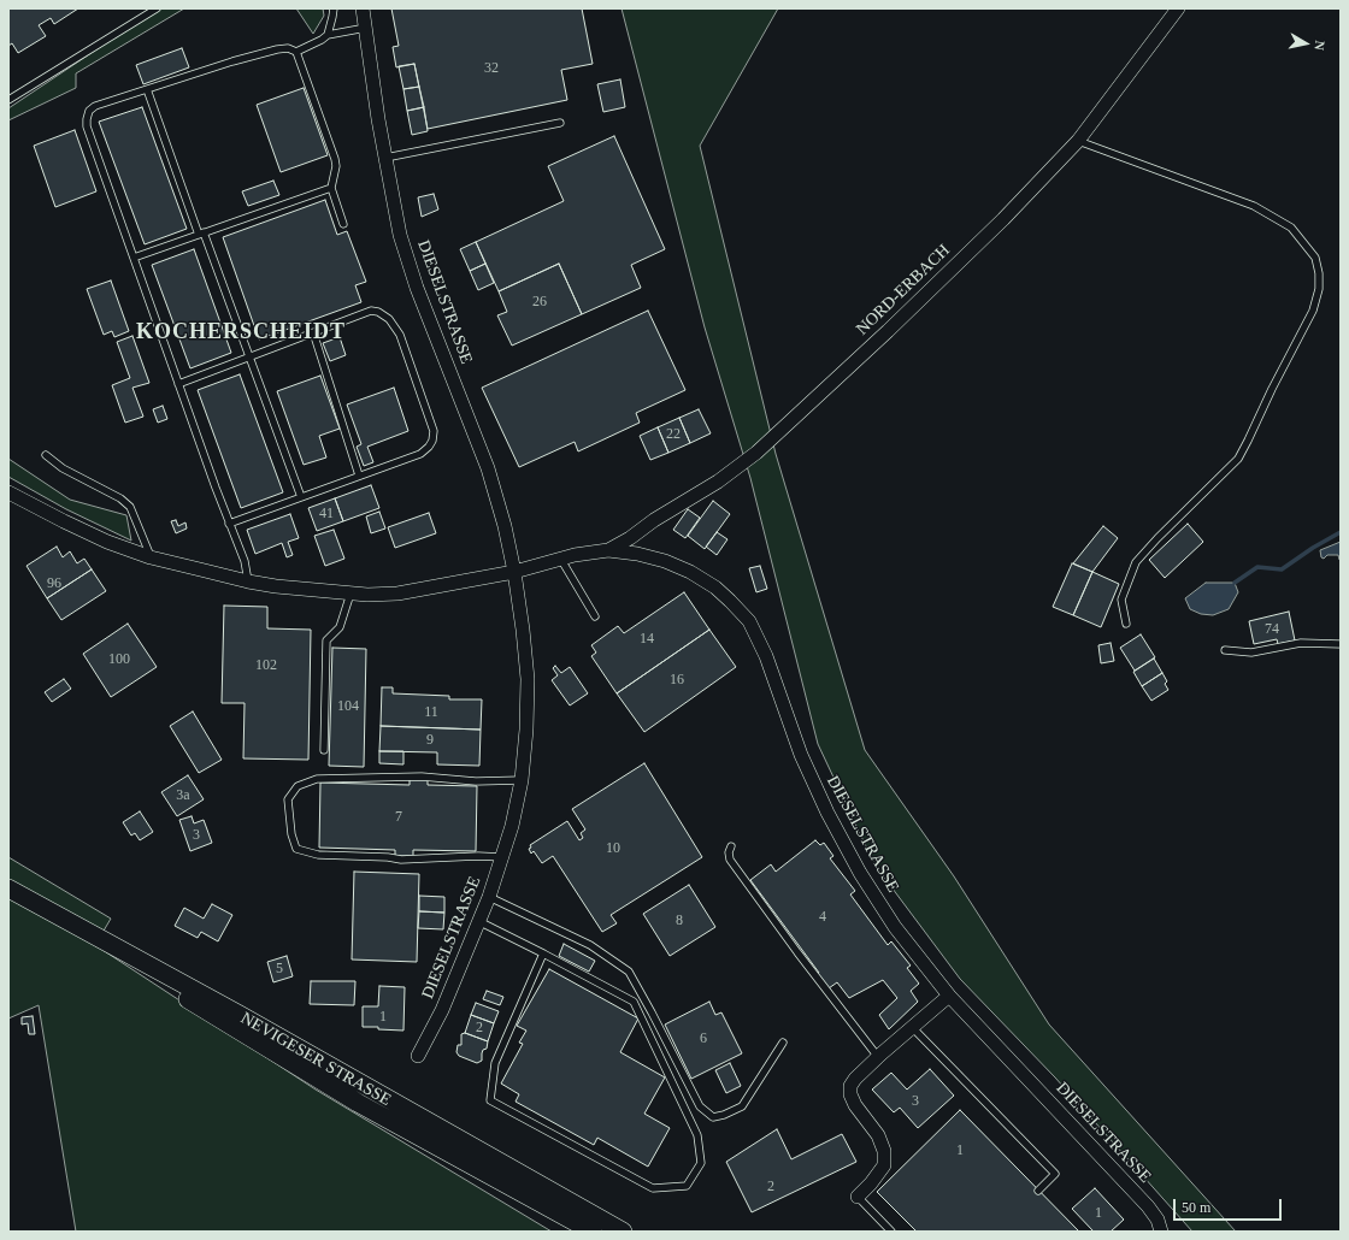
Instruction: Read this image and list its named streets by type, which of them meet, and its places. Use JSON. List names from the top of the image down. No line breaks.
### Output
{"streets":{"main road":["NEVIGESER STRASSE"],"street":["NORD-ERBACH","DIESELSTRASSE"]},"crossings":[["NORD-ERBACH","DIESELSTRASSE"]],"districts":["KOCHERSCHEIDT"],"house_numbers":["32","26","22","41","96","74","14","100","102","16","104","11","9","3a","7","3","10","4","8","5","1","2","6","3","1","2","1"],"scale_bar":"50 m","north":"right"}
